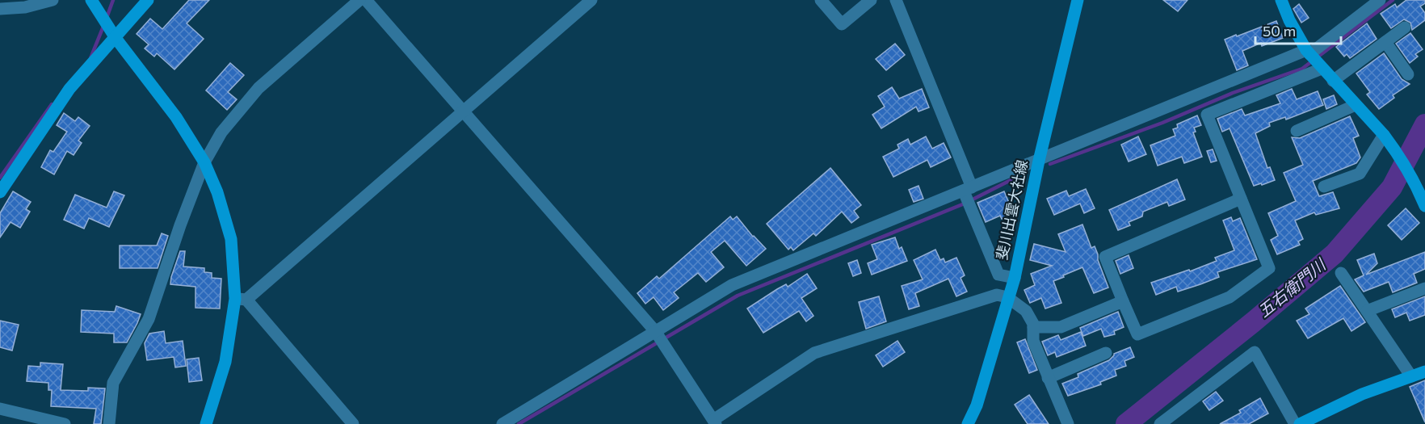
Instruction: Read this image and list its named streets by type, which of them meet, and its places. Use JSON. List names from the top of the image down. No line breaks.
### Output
{"streets":{"street":["斐川出雲大社線"]},"water":["五右衛門川"],"scale_bar":"50 m"}
